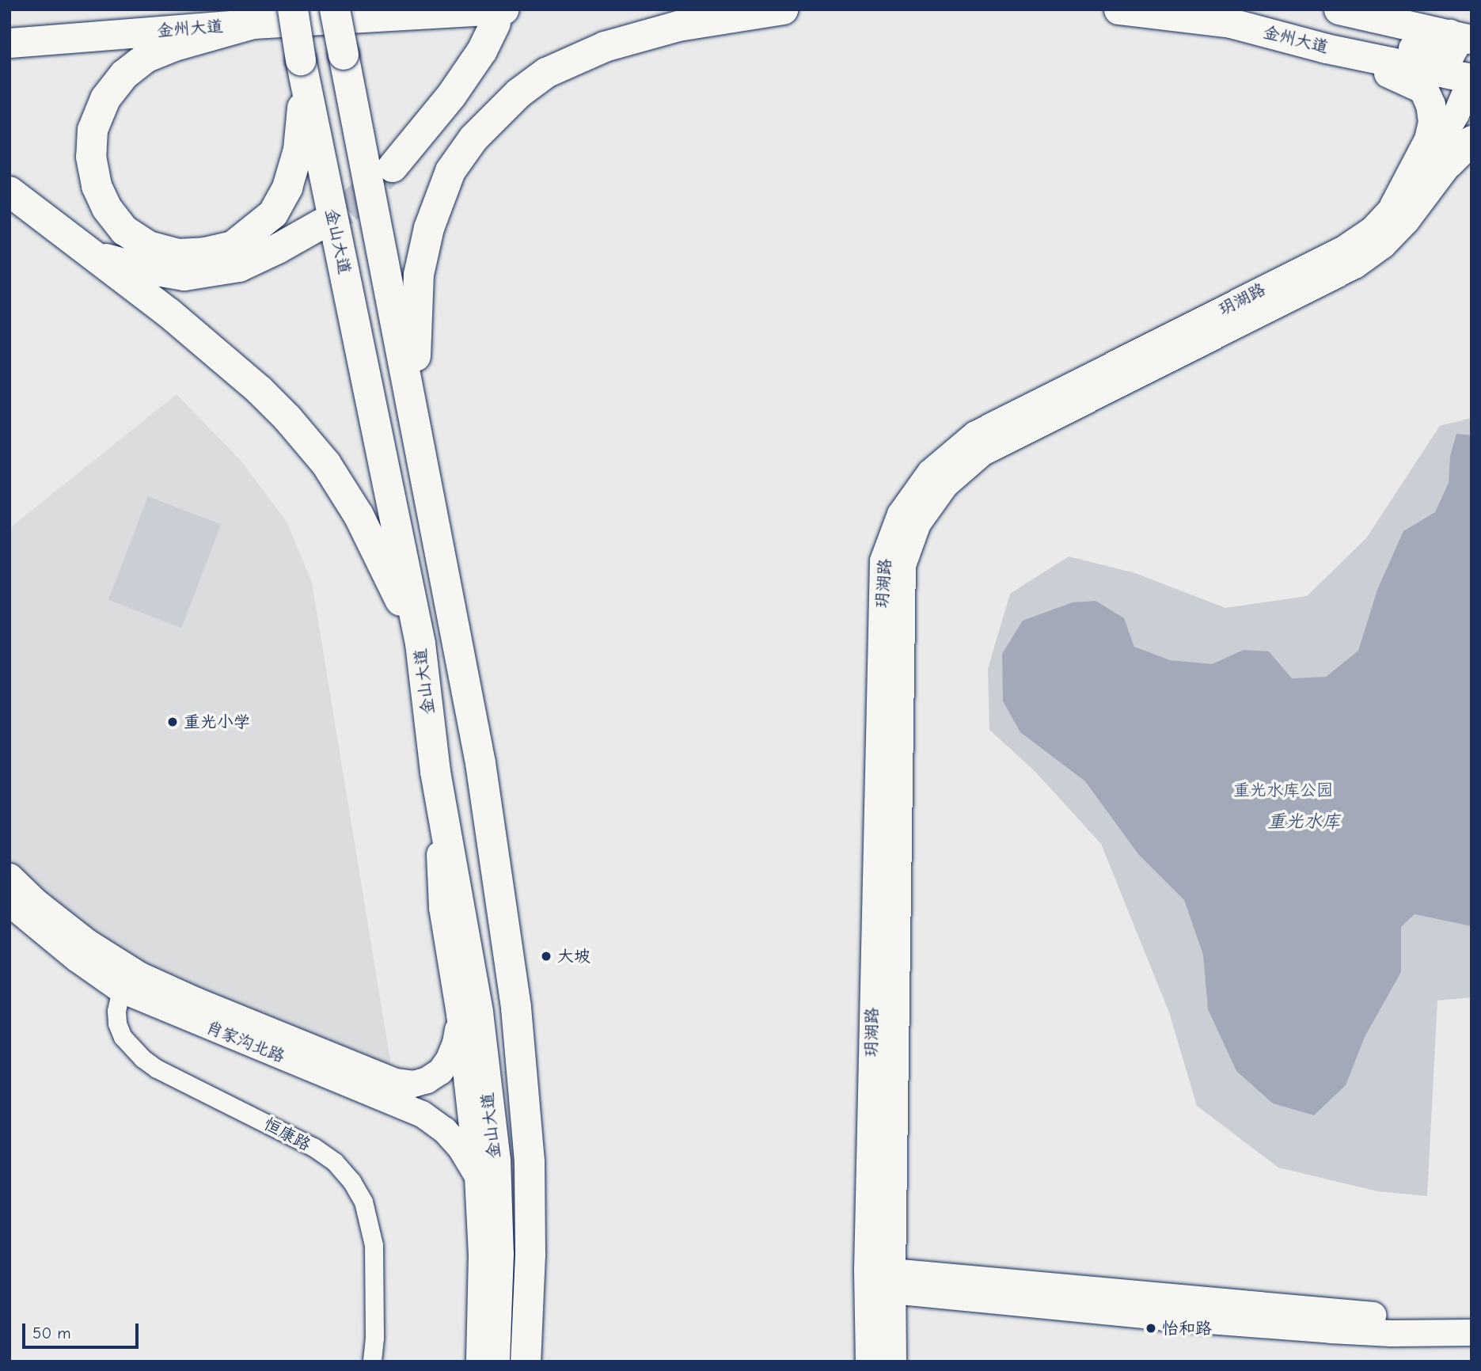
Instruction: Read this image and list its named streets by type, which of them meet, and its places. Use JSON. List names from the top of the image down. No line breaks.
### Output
{"streets":{"highway":["金山大道"],"main road":["金州大道","玥湖路","肖家沟北路"],"street":["恒康路"]},"crossings":[["金州大道","玥湖路"],["肖家沟北路","恒康路"]],"water":["重光水库"],"parks":["重光水库公园"],"places":["重光小学","大坡","怡和路"],"scale_bar":"50 m"}
